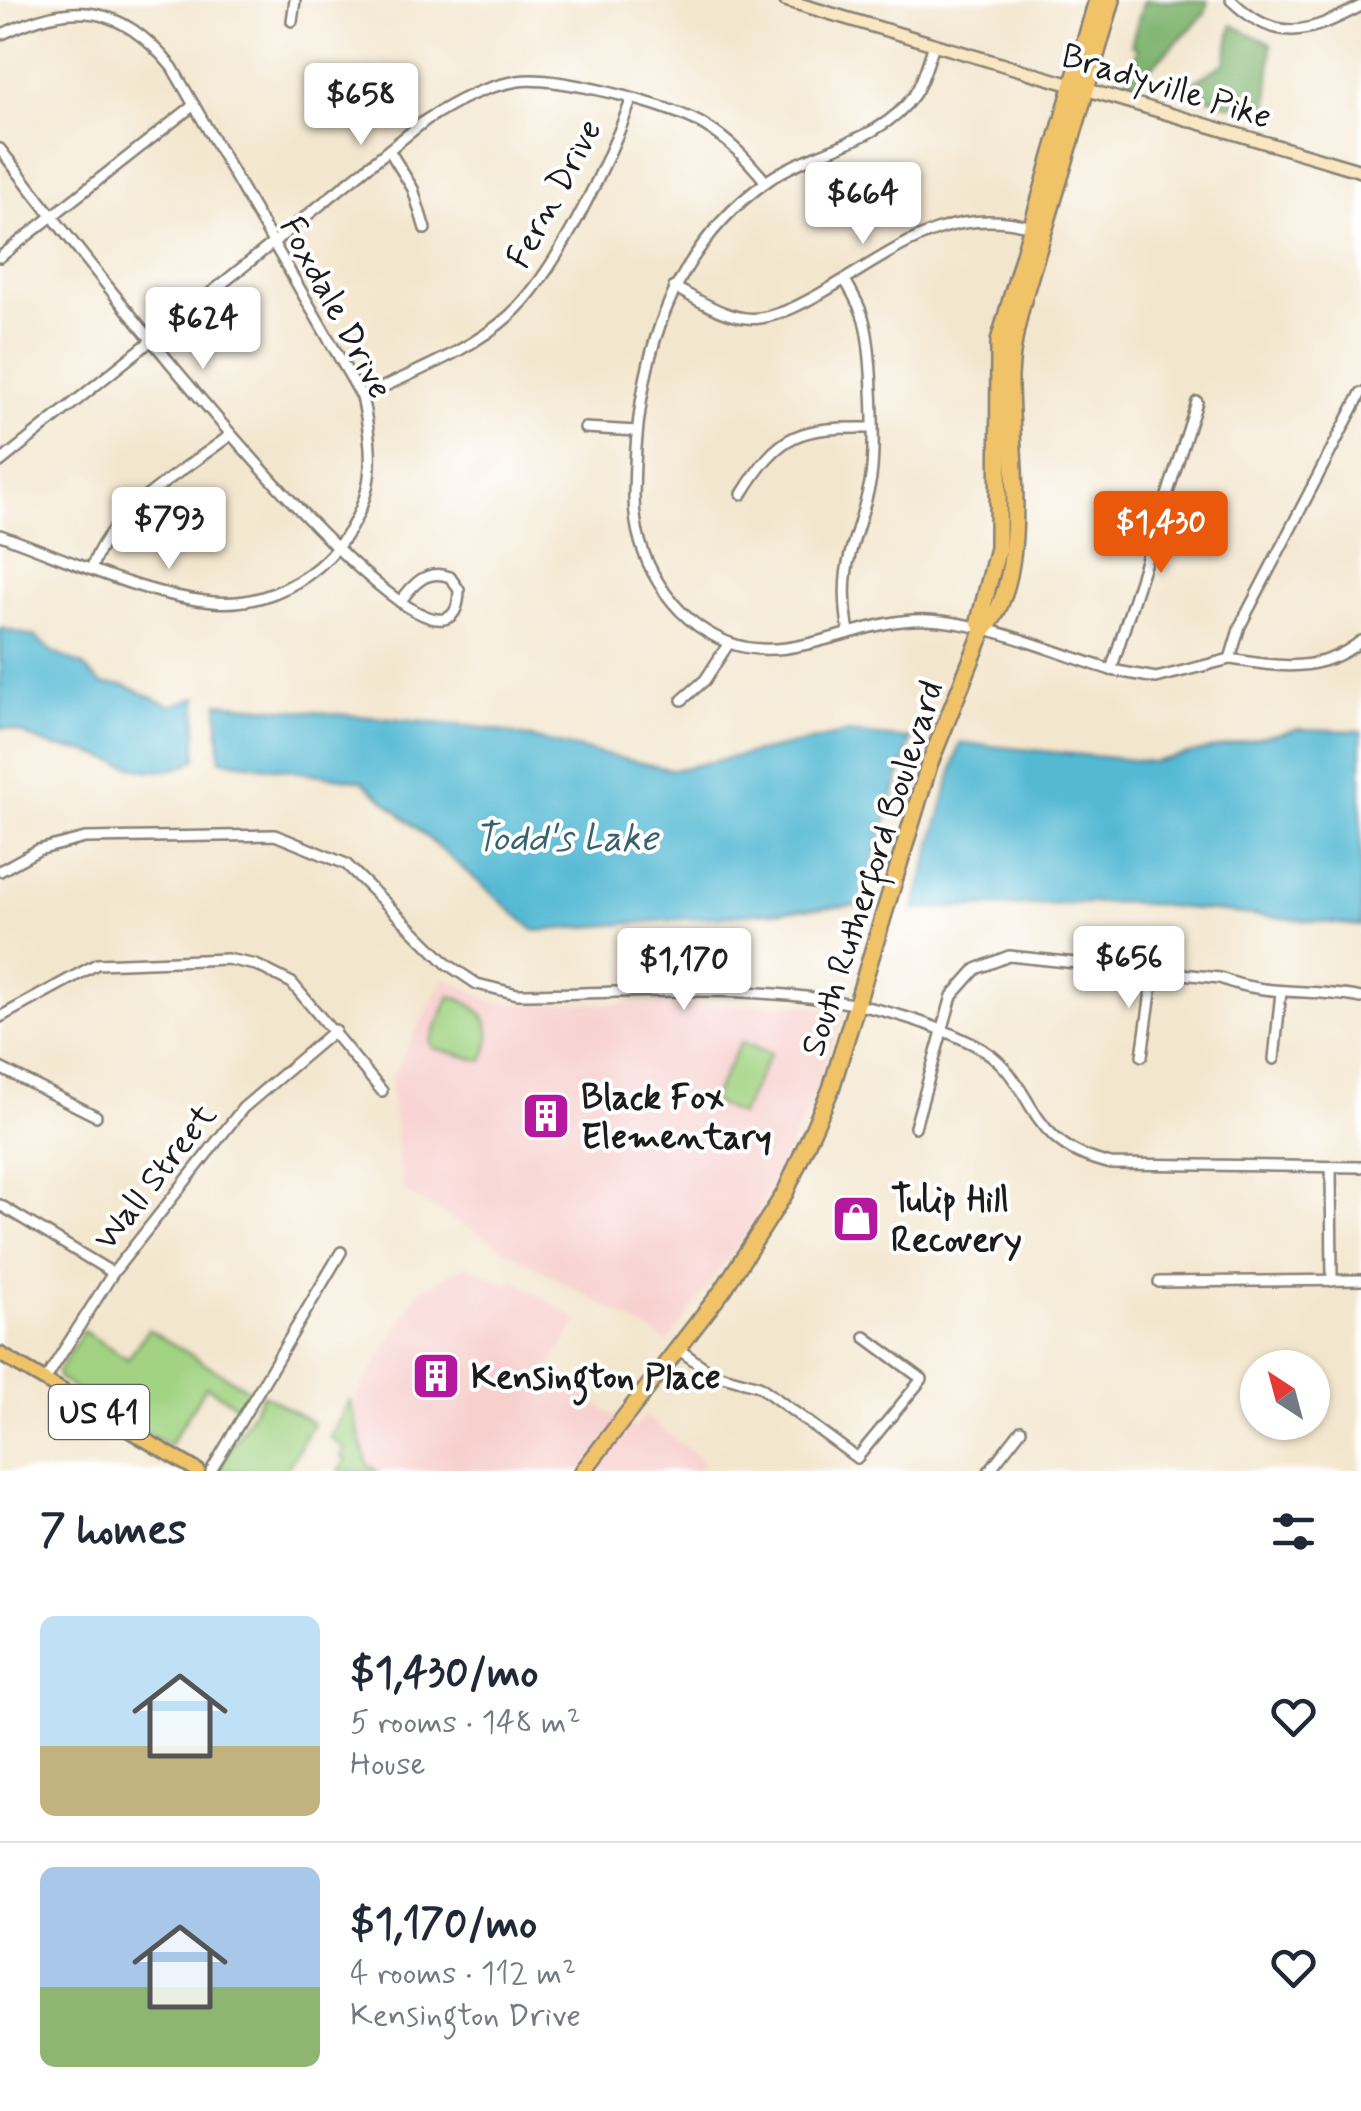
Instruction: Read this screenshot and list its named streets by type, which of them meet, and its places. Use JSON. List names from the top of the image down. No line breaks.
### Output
{"streets":{"highway":["South Rutherford Boulevard"],"main road":["Bradyville Pike","US 41"],"street":["Fern Drive","Foxdale Drive","Wall Street"]},"crossings":[["Bradyville Pike","South Rutherford Boulevard"],["Fern Drive","Foxdale Drive"],["Wall Street","US 41"]],"water":["Todd's Lake"],"places":{"building":["Black Fox Elementary","Kensington Place"],"shop":["Tulip Hill Recovery"]},"north":"top left","page":{"price":["$658","$664","$624","$793","$1,430","$656","$1,170"],"heading":"7 homes","list":[{"name":"$1,430/mo","note":"5 rooms · 148 m² · House"},{"name":"$1,170/mo","note":"4 rooms · 112 m² · Kensington Drive"}]}}
